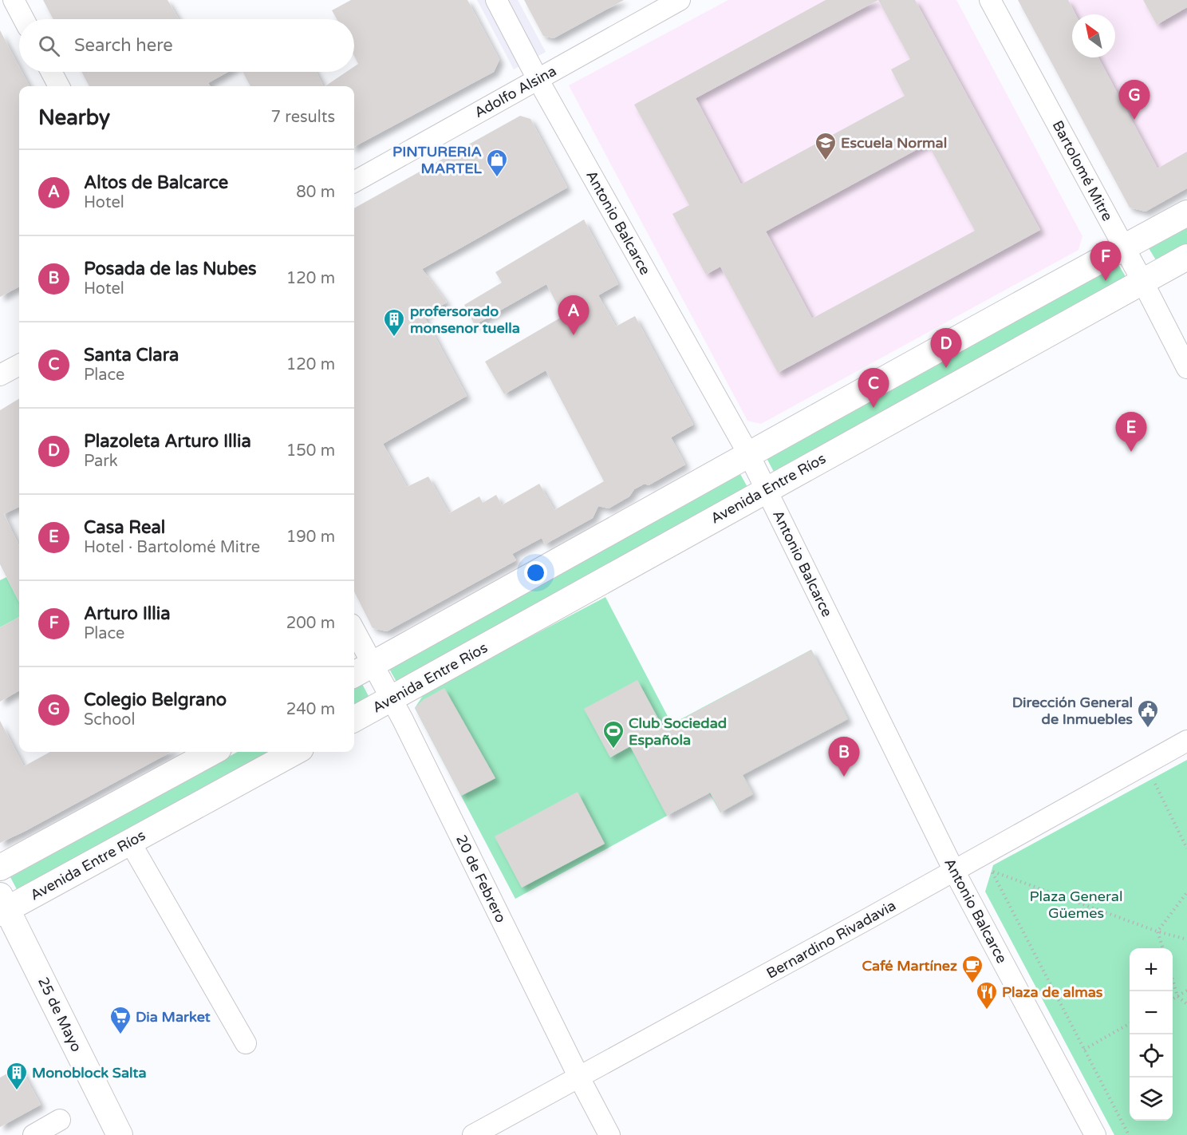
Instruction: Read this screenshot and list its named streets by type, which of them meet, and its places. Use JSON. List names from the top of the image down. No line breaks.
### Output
{"streets":{"main road":["Avenida Entre Ríos","25 de Mayo"],"street":["Adolfo Alsina","Bartolomé Mitre","Antonio Balcarce","20 de Febrero","Bernardino Rivadavia"]},"crossings":[["Adolfo Alsina","Antonio Balcarce"],["Bartolomé Mitre","Avenida Entre Ríos"],["Antonio Balcarce","Avenida Entre Ríos"],["Antonio Balcarce","Bernardino Rivadavia"],["Avenida Entre Ríos","20 de Febrero"],["Avenida Entre Ríos","25 de Mayo"],["20 de Febrero","Bernardino Rivadavia"]],"parks":["Plaza General Güemes"],"places":{"school or university":["Escuela Normal"],"shop":["PINTURERIA MARTEL"],"building":["profersorado monsenor tuella","Monoblock Salta"],"public building":["Dirección General de Inmuebles"],"sports":["Club Sociedad Española"],"cafe":["Café Martínez"],"restaurant":["Plaza de almas"],"supermarket":["Dia Market"]},"north":"top left","page":{"search":"Search here","pins":["G","F","A","D","C","E","B"],"heading":["Nearby","7 results"],"list":[{"mark":"A","name":"Altos de Balcarce","note":"Hotel","value":"80 m"},{"mark":"B","name":"Posada de las Nubes","note":"Hotel","value":"120 m"},{"mark":"C","name":"Santa Clara","note":"Place","value":"120 m"},{"mark":"D","name":"Plazoleta Arturo Illia","note":"Park","value":"150 m"},{"mark":"E","name":"Casa Real","note":"Hotel · Bartolomé Mitre","value":"190 m"},{"mark":"F","name":"Arturo Illia","note":"Place","value":"200 m"},{"mark":"G","name":"Colegio Belgrano","note":"School","value":"240 m"}],"map_buttons":["+","−"]}}
